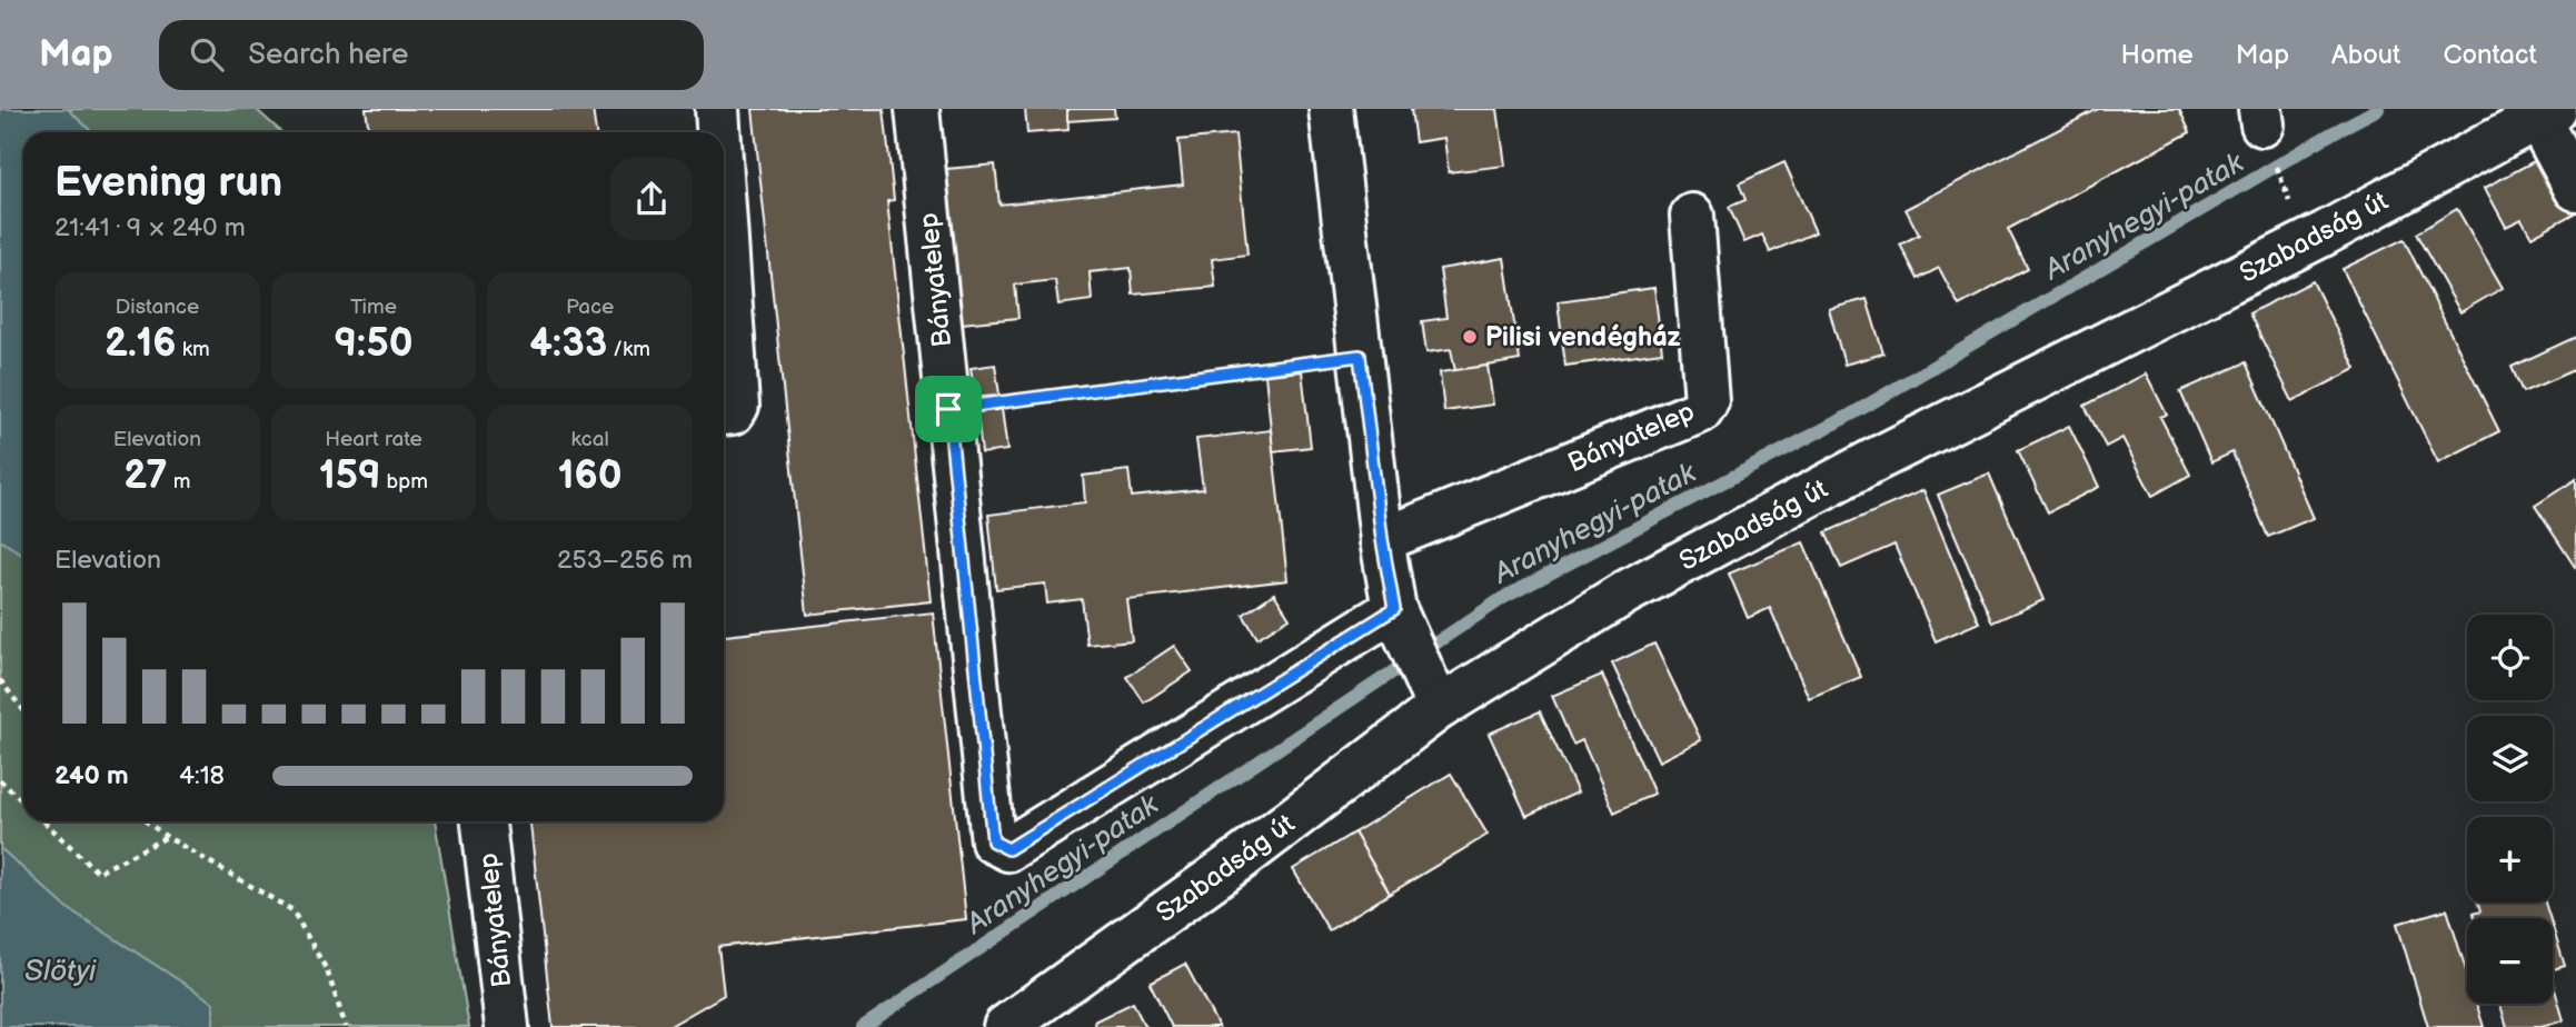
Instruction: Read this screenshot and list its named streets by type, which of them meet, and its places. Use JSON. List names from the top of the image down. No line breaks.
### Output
{"streets":{"street":["Szabadság út","Bányatelep"]},"water":["Aranyhegyi-patak","Slötyi"],"places":["Pilisi vendégház"],"page":{"header":"Map","search":"Search here","nav":["Home","Map","About","Contact"],"heading":["Evening run","21:41 · 9 × 240 m"],"stats":[["Distance","2.16 km"],["Time","9:50"],["Pace","4:33 /km"],["Elevation","27 m"],["Heart rate","159 bpm"],["kcal","160"]],"chart":["Elevation","253–256 m"],"map_buttons":["+","−"],"list":[{"name":"240 m","note":"4:18"}]}}
